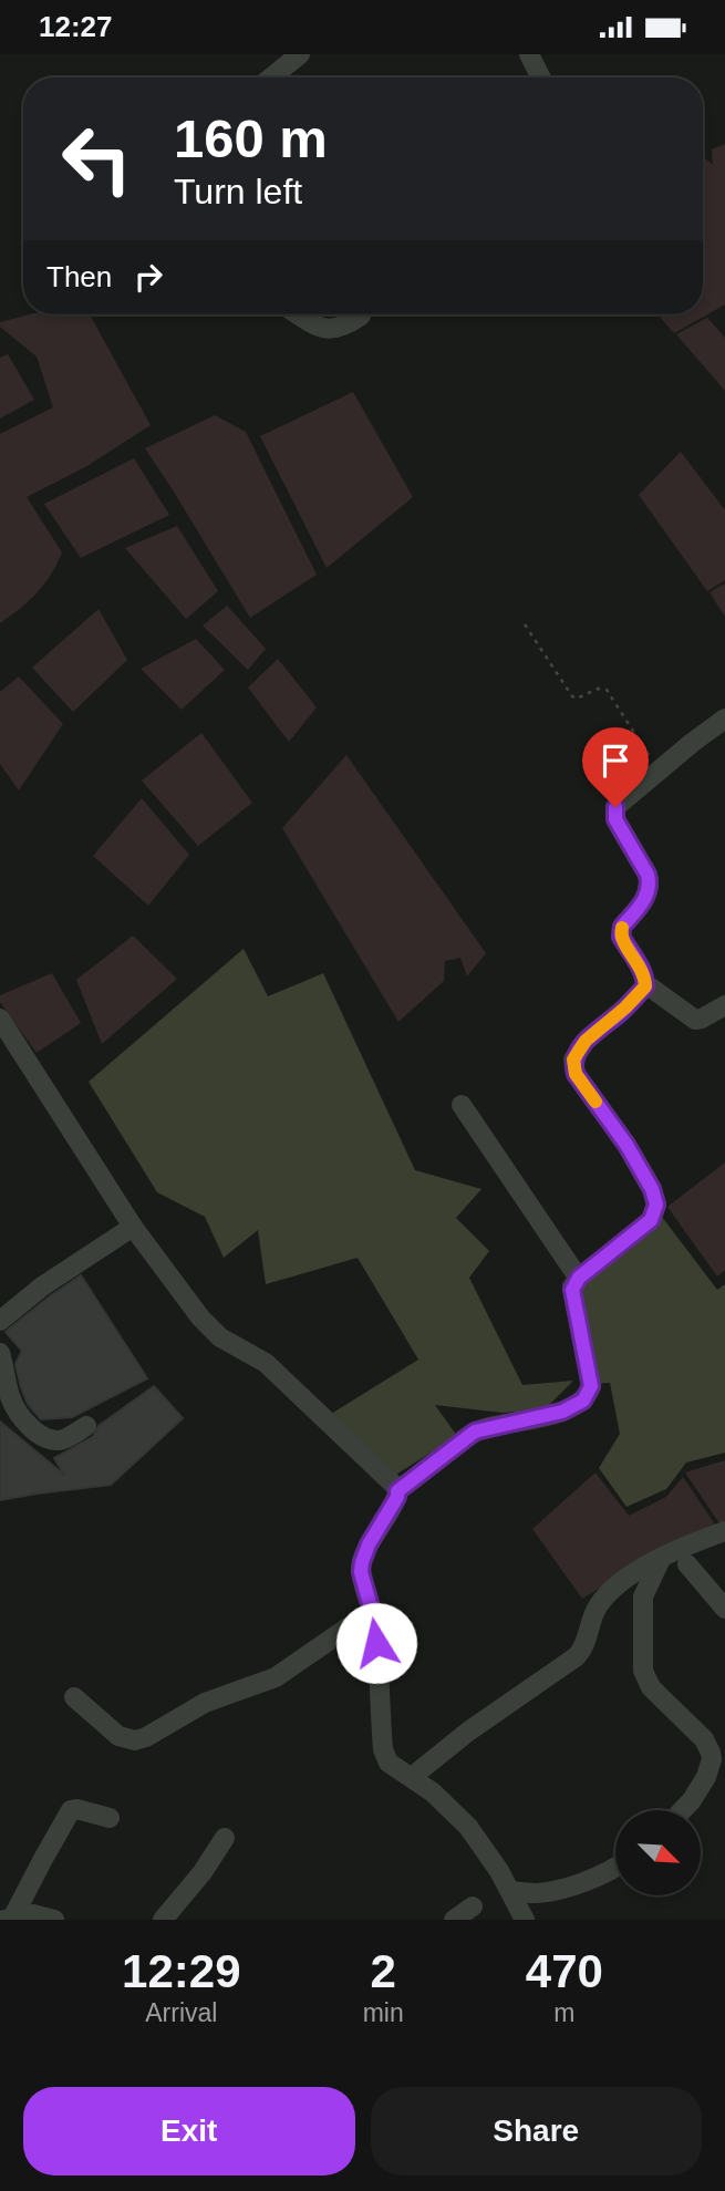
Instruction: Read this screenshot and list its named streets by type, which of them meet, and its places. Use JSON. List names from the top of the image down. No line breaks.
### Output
{"north":"bottom right","page":{"status":"12:27","turn":["160 m","Turn left"],"then":"Then","eta":["12:29","Arrival","2","min","470","m"],"buttons":["Exit","Share"]}}
